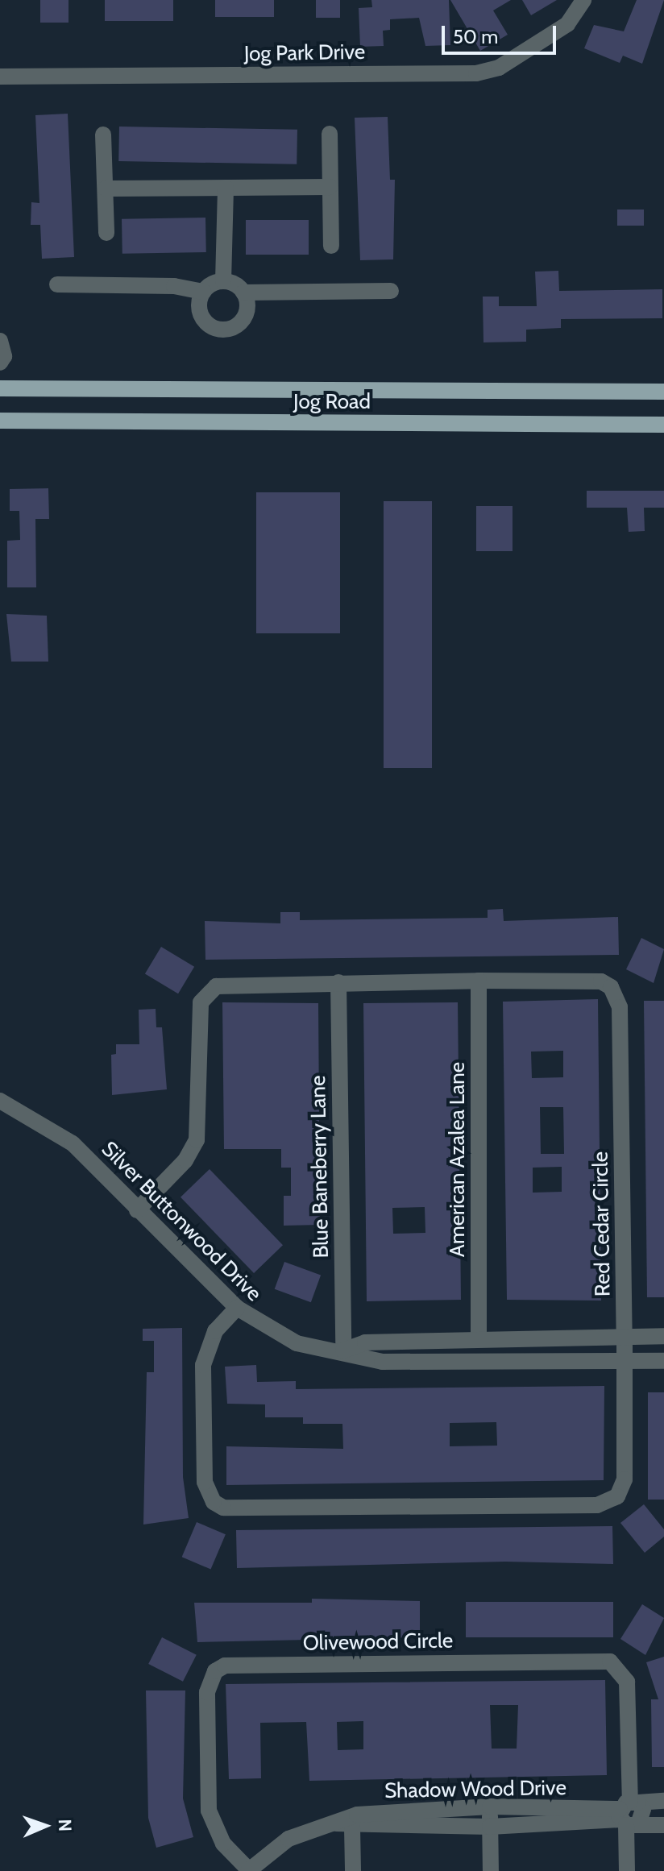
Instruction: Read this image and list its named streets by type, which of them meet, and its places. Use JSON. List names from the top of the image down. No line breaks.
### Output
{"streets":{"main road":["Jog Road"],"street":["Jog Park Drive","American Azalea Lane","Blue Baneberry Lane","Silver Buttonwood Drive","Red Cedar Circle","Olivewood Circle","Shadow Wood Drive"]},"crossings":[["American Azalea Lane","Silver Buttonwood Drive"],["American Azalea Lane","Red Cedar Circle"],["Blue Baneberry Lane","Silver Buttonwood Drive"],["Blue Baneberry Lane","Red Cedar Circle"],["Silver Buttonwood Drive","Red Cedar Circle"],["Olivewood Circle","Shadow Wood Drive"]],"scale_bar":"50 m","north":"right"}
